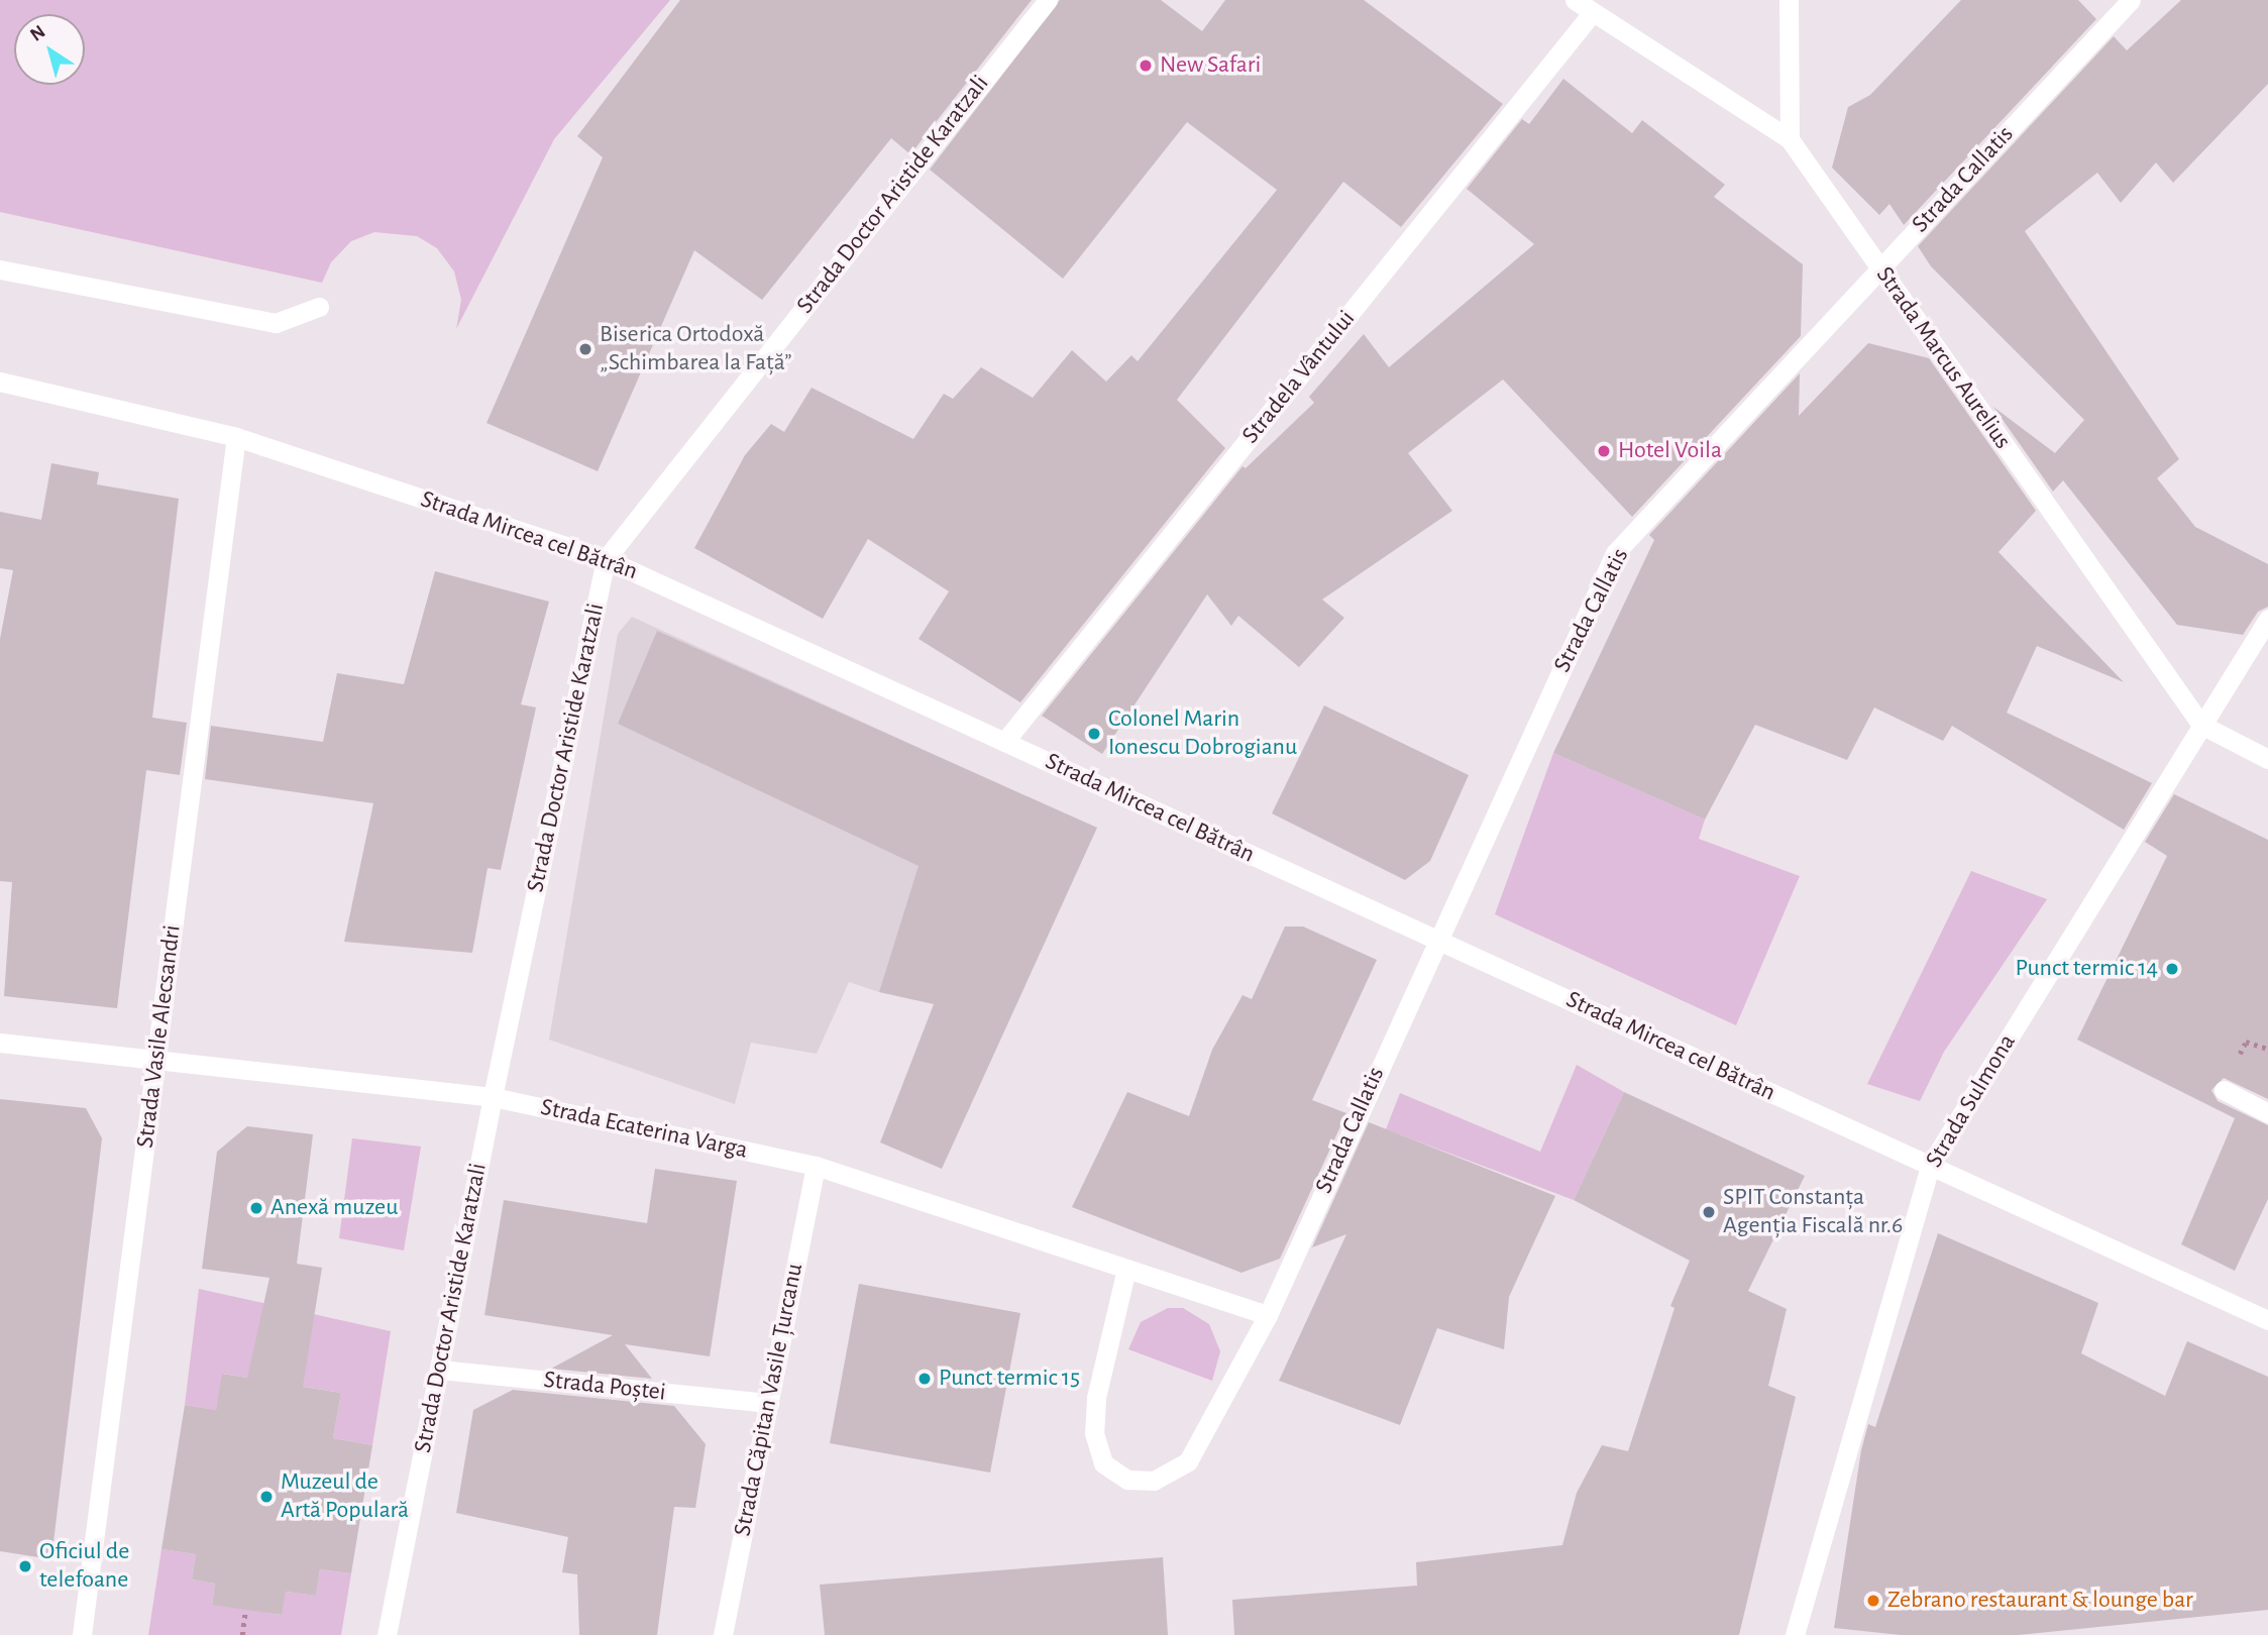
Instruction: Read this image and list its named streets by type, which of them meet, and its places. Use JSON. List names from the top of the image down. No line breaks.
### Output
{"streets":{"street":["Strada Callatis","Strada Doctor Aristide Karatzali","Strada Marcus Aurelius","Stradela Vântului","Strada Mircea cel Bătrân","Strada Vasile Alecsandri","Strada Sulmona","Strada Ecaterina Varga","Strada Poștei","Strada Căpitan Vasile Țurcanu"]},"crossings":[["Strada Callatis","Strada Marcus Aurelius"],["Strada Callatis","Strada Mircea cel Bătrân"],["Strada Callatis","Strada Ecaterina Varga"],["Strada Doctor Aristide Karatzali","Strada Mircea cel Bătrân"],["Strada Doctor Aristide Karatzali","Strada Ecaterina Varga"],["Strada Doctor Aristide Karatzali","Strada Poștei"],["Strada Marcus Aurelius","Stradela Vântului"],["Strada Marcus Aurelius","Strada Sulmona"],["Stradela Vântului","Strada Mircea cel Bătrân"],["Strada Mircea cel Bătrân","Strada Vasile Alecsandri"],["Strada Mircea cel Bătrân","Strada Sulmona"],["Strada Vasile Alecsandri","Strada Ecaterina Varga"],["Strada Ecaterina Varga","Strada Căpitan Vasile Țurcanu"],["Strada Poștei","Strada Căpitan Vasile Țurcanu"]],"places":["New Safari","Biserica Ortodoxă „Schimbarea la Față”","Hotel Voila","Colonel Marin Ionescu Dobrogianu","Punct termic 14","Anexă muzeu","SPIT Constanța Agenția Fiscală nr.6","Punct termic 15","Muzeul de Artă Populară","Oficiul de telefoane","Zebrano restaurant & lounge bar"],"north":"top left"}
